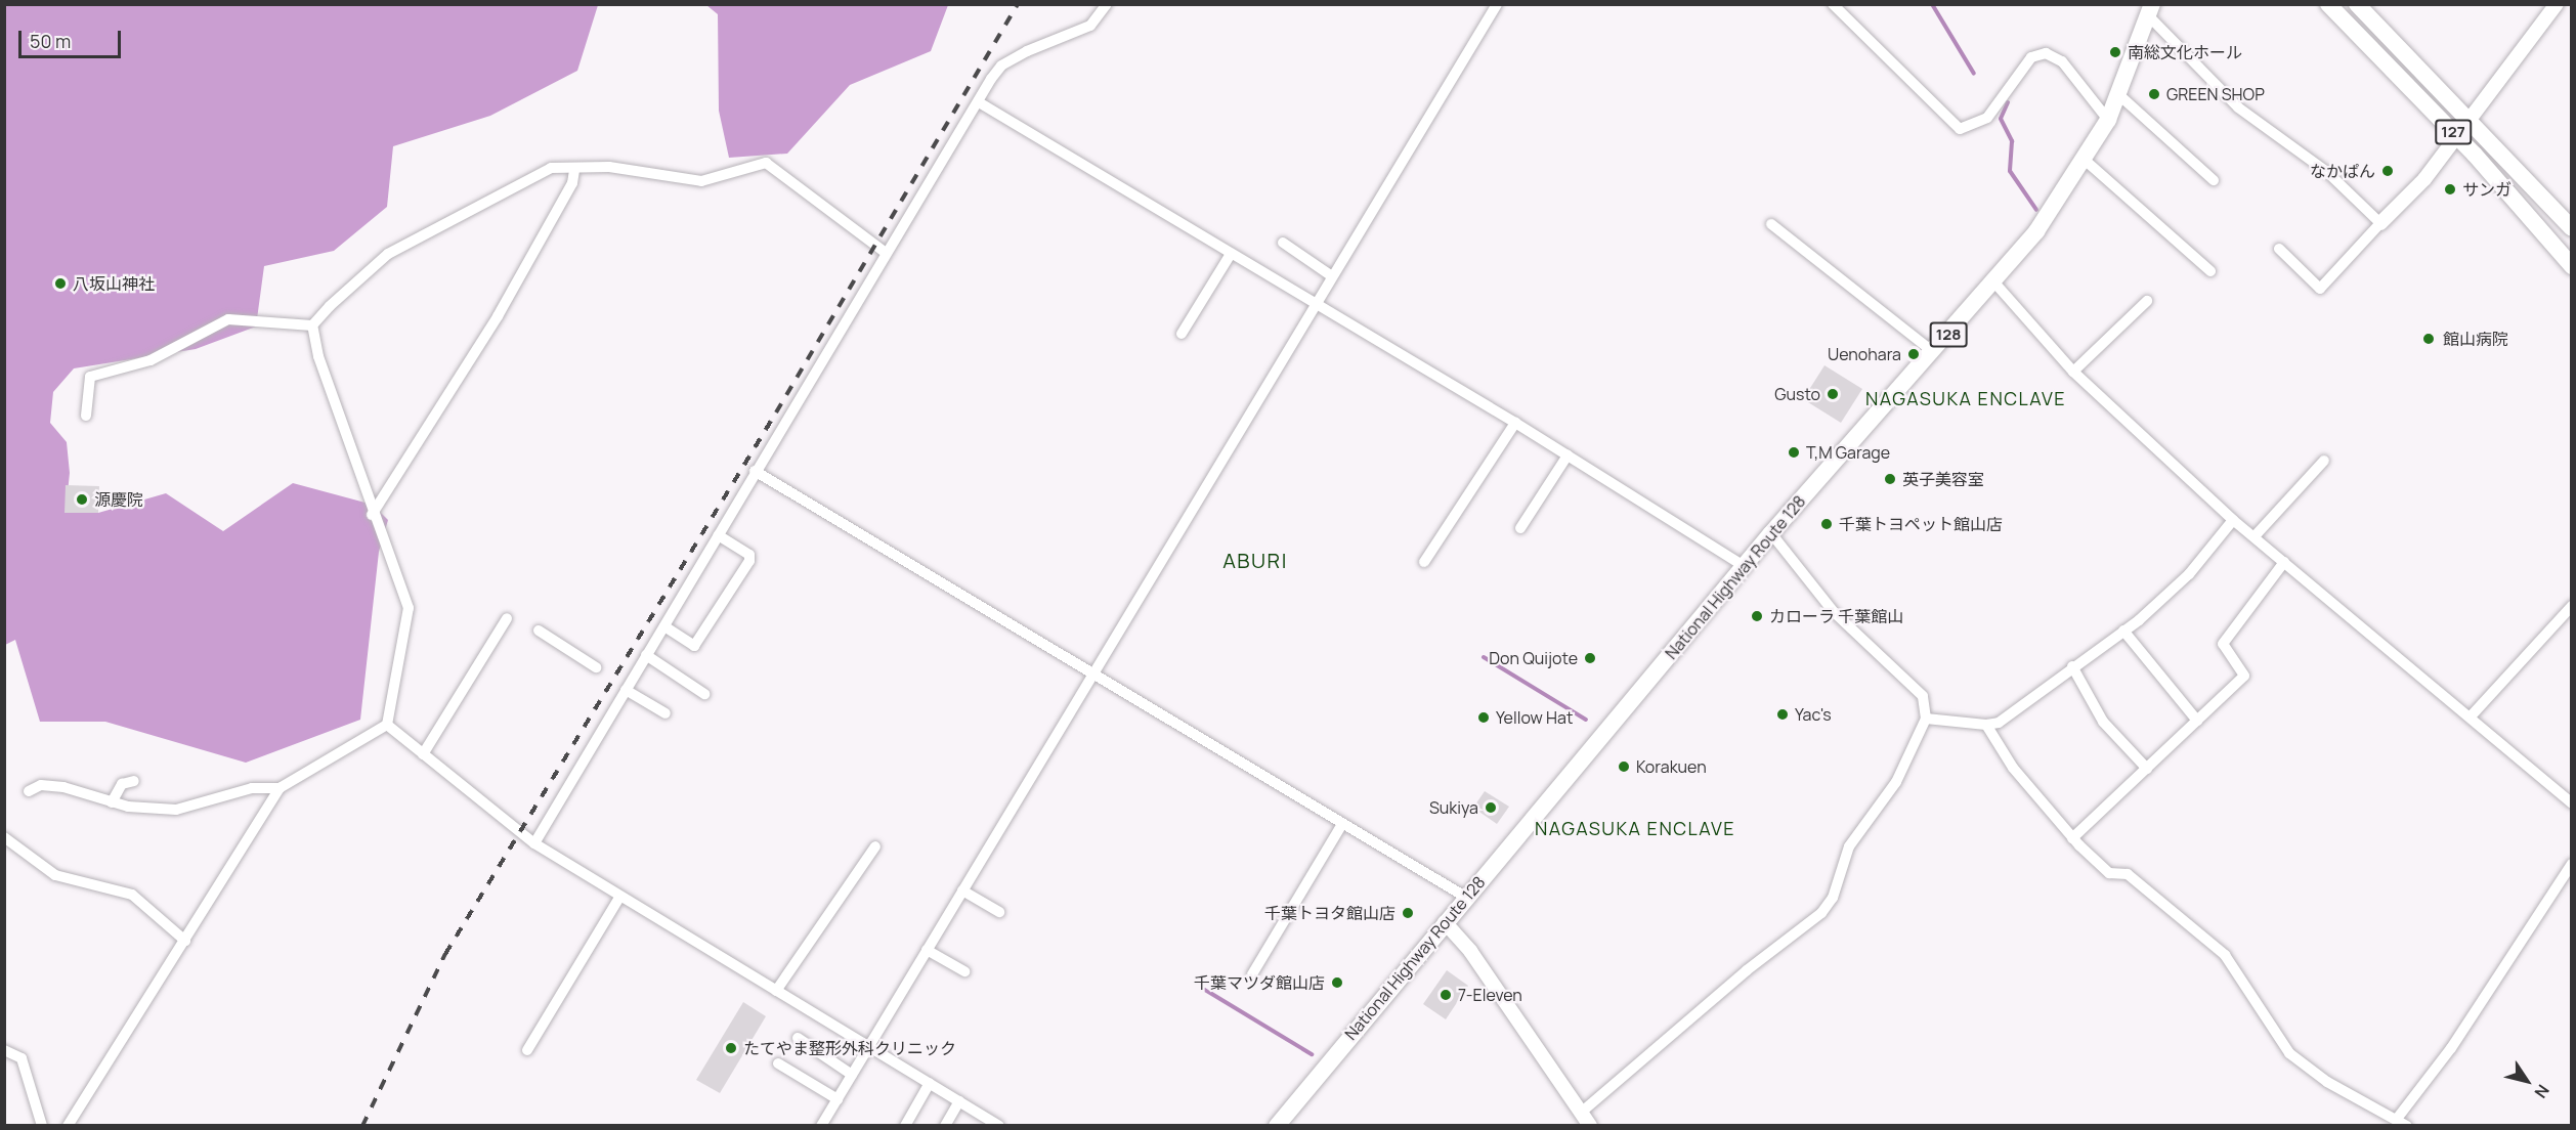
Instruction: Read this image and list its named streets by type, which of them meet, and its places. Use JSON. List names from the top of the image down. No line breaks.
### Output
{"streets":{"highway":["127","128","National Highway Route 128"]},"districts":["NAGASUKA ENCLAVE","ABURI","NAGASUKA ENCLAVE"],"places":["南総文化ホール","GREEN SHOP","なかぱん","サンガ","八坂山神社","館山病院","Uenohara","Gusto","T,M Garage","英子美容室","源慶院","千葉トヨペット館山店","カローラ 千葉館山","Don Quijote","Yac's","Yellow Hat","Korakuen","Sukiya","千葉トヨタ館山店","千葉マツダ館山店","7-Eleven","たてやま整形外科クリニック"],"scale_bar":"50 m","north":"bottom right"}
